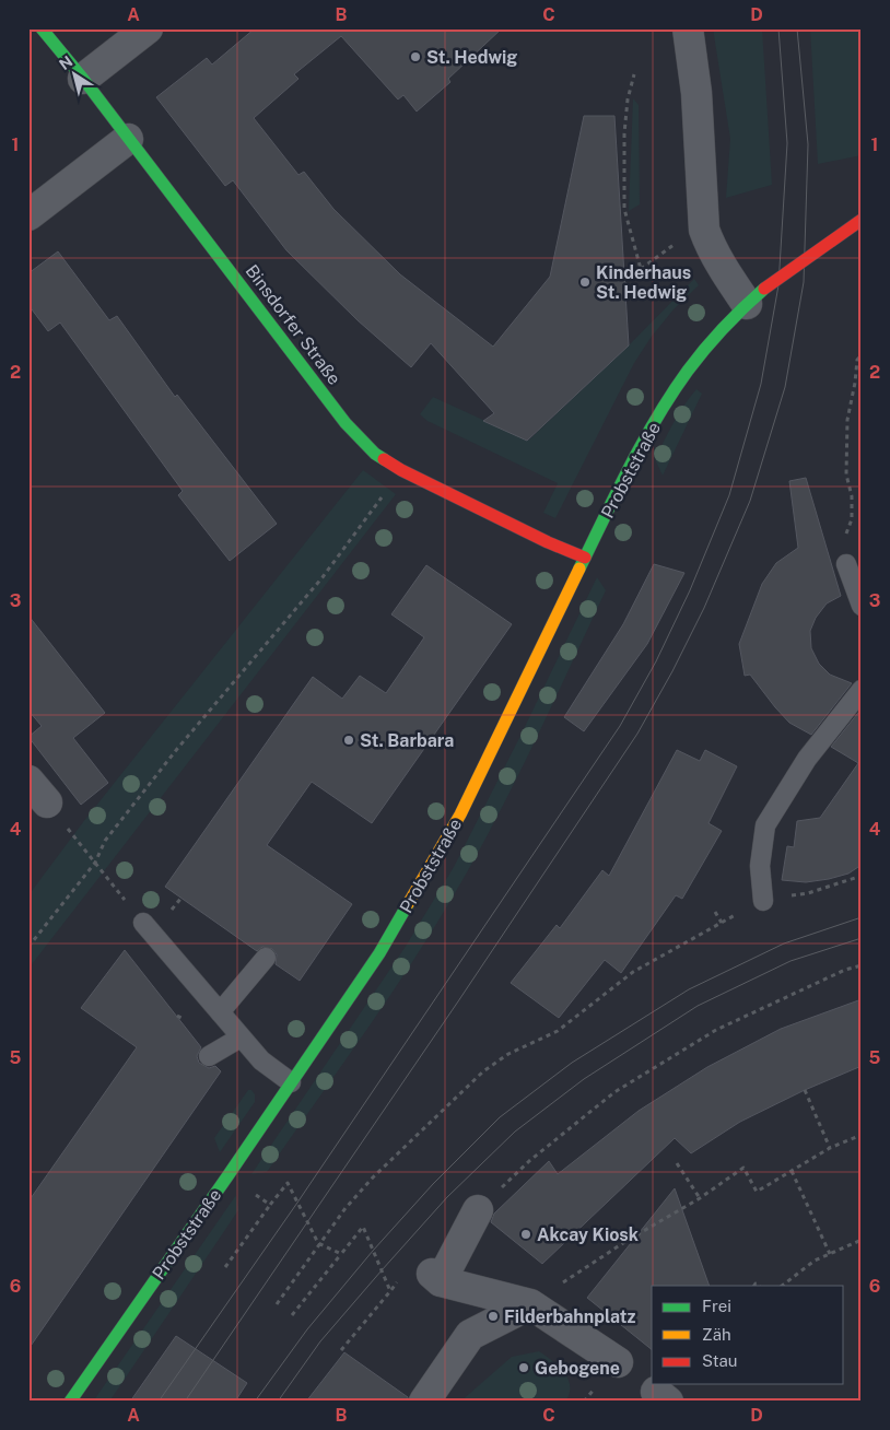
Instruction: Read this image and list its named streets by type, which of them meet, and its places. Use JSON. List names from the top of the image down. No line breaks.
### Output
{"streets":{"street":["Binsdorfer Straße","Probststraße"]},"crossings":[["Binsdorfer Straße","Probststraße"]],"places":["St. Hedwig","Kinderhaus St. Hedwig","St. Barbara","Akcay Kiosk","Filderbahnplatz","Gebogene"],"legend":["Frei","Zäh","Stau"],"north":"top left","grid":{"columns":["A","B","C","D"],"rows":["1","2","3","4","5","6"]}}
